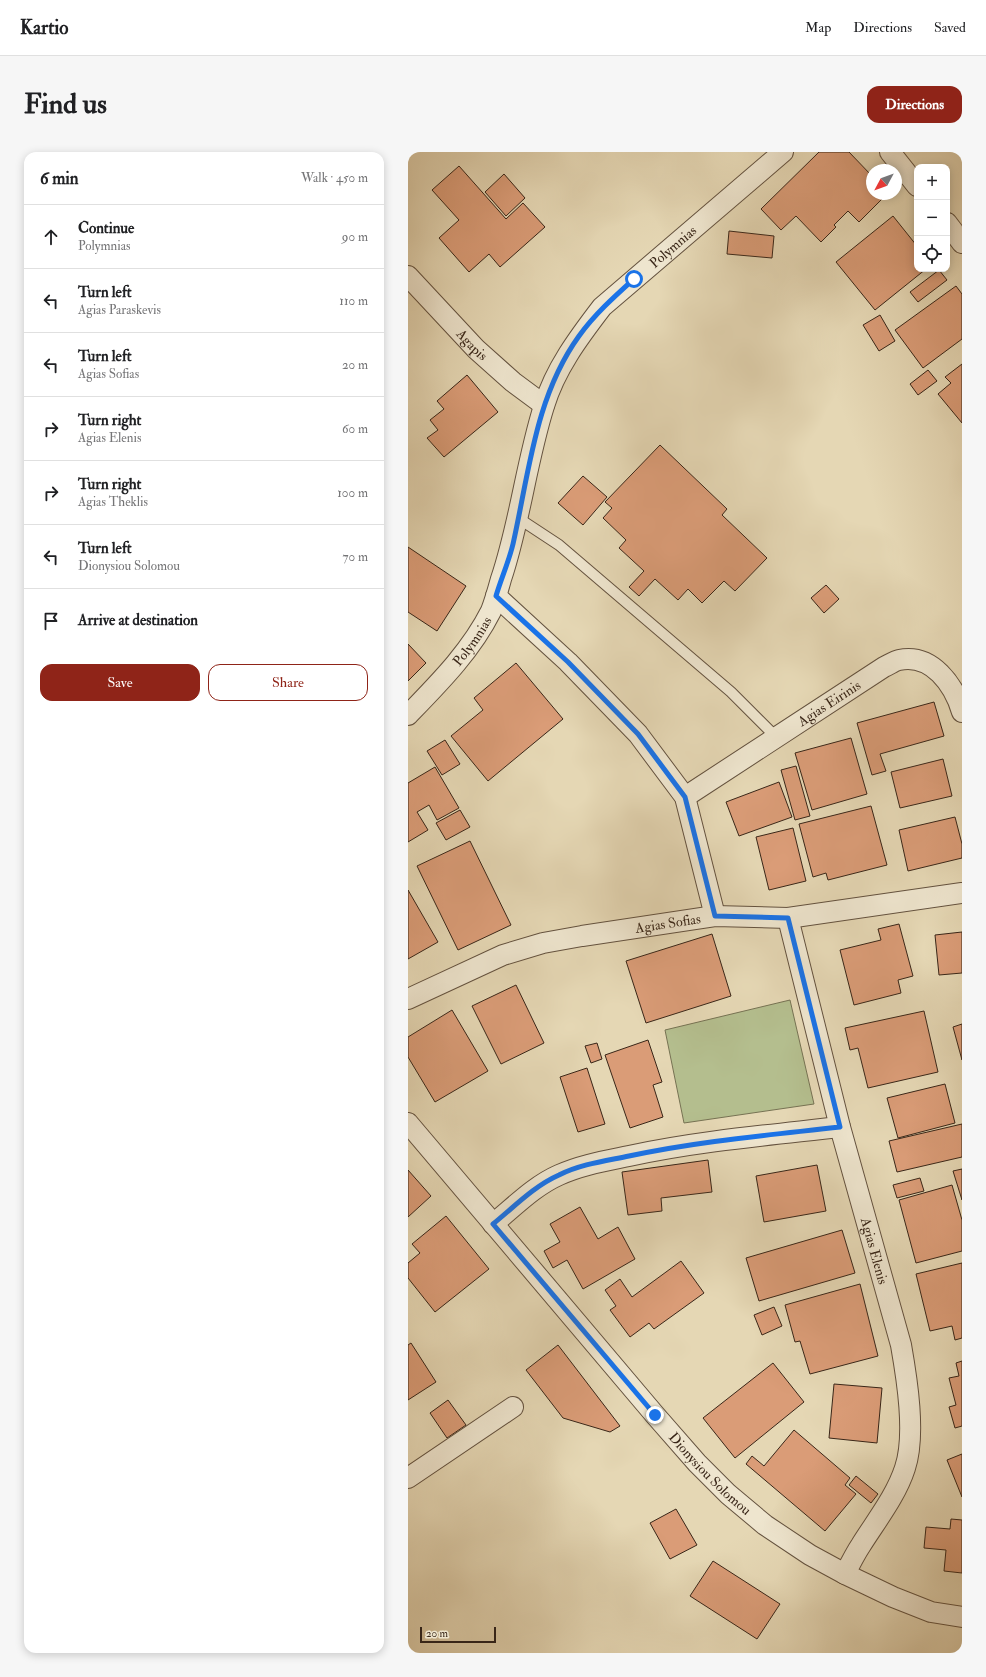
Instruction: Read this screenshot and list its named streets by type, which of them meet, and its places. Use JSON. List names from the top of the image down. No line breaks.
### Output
{"streets":{"street":["Polymnias","Agapis","Agias Eirinis","Agias Sofias","Agias Elenis","Dionysiou Solomou"]},"crossings":[["Polymnias","Agapis"],["Agias Sofias","Agias Elenis"],["Agias Elenis","Dionysiou Solomou"]],"scale_bar":"20 m","north":"bottom left","page":{"header":"Kartio","nav":["Map","Directions","Saved"],"buttons":["Directions",["Save","Share"]],"title":"Find us","heading":["6 min","Walk · 450 m"],"map_buttons":["+","−"],"list":[["Continue","Polymnias","90 m"],["Turn left","Agias Paraskevis","110 m"],["Turn left","Agias Sofias","20 m"],["Turn right","Agias Elenis","60 m"],["Turn right","Agias Theklis","100 m"],["Turn left","Dionysiou Solomou","70 m"],"Arrive at destination"],"scale":"20 m"}}
